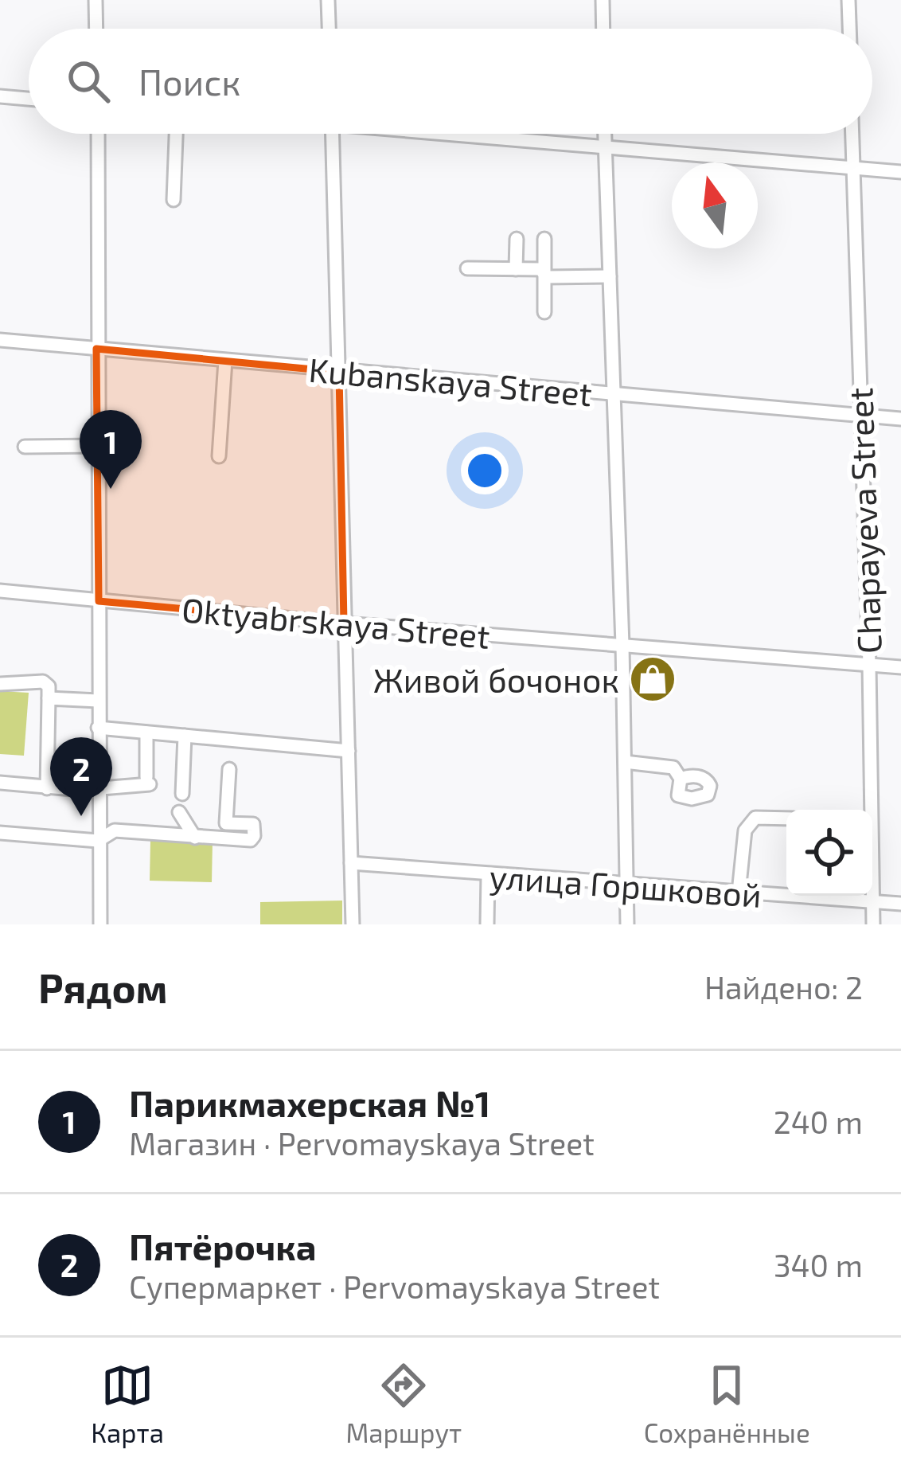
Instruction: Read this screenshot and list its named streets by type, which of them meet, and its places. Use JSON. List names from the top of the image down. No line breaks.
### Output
{"streets":{"street":["Kubanskaya Street","Chapayeva Street","Oktyabrskaya Street","улица Горшковой"]},"crossings":[["Kubanskaya Street","Chapayeva Street"],["Chapayeva Street","Oktyabrskaya Street"],["Chapayeva Street","улица Горшковой"]],"places":{"shop":["Живой бочонок"]},"north":"top","page":{"search":"Поиск","pins":["1","2"],"heading":["Рядом","Найдено: 2"],"list":[{"mark":"1","name":"Парикмахерская №1","note":"Магазин · Pervomayskaya Street","value":"240 m"},{"mark":"2","name":"Пятёрочка","note":"Супермаркет · Pervomayskaya Street","value":"340 m"}],"nav":["Карта","Маршрут","Сохранённые"]}}
